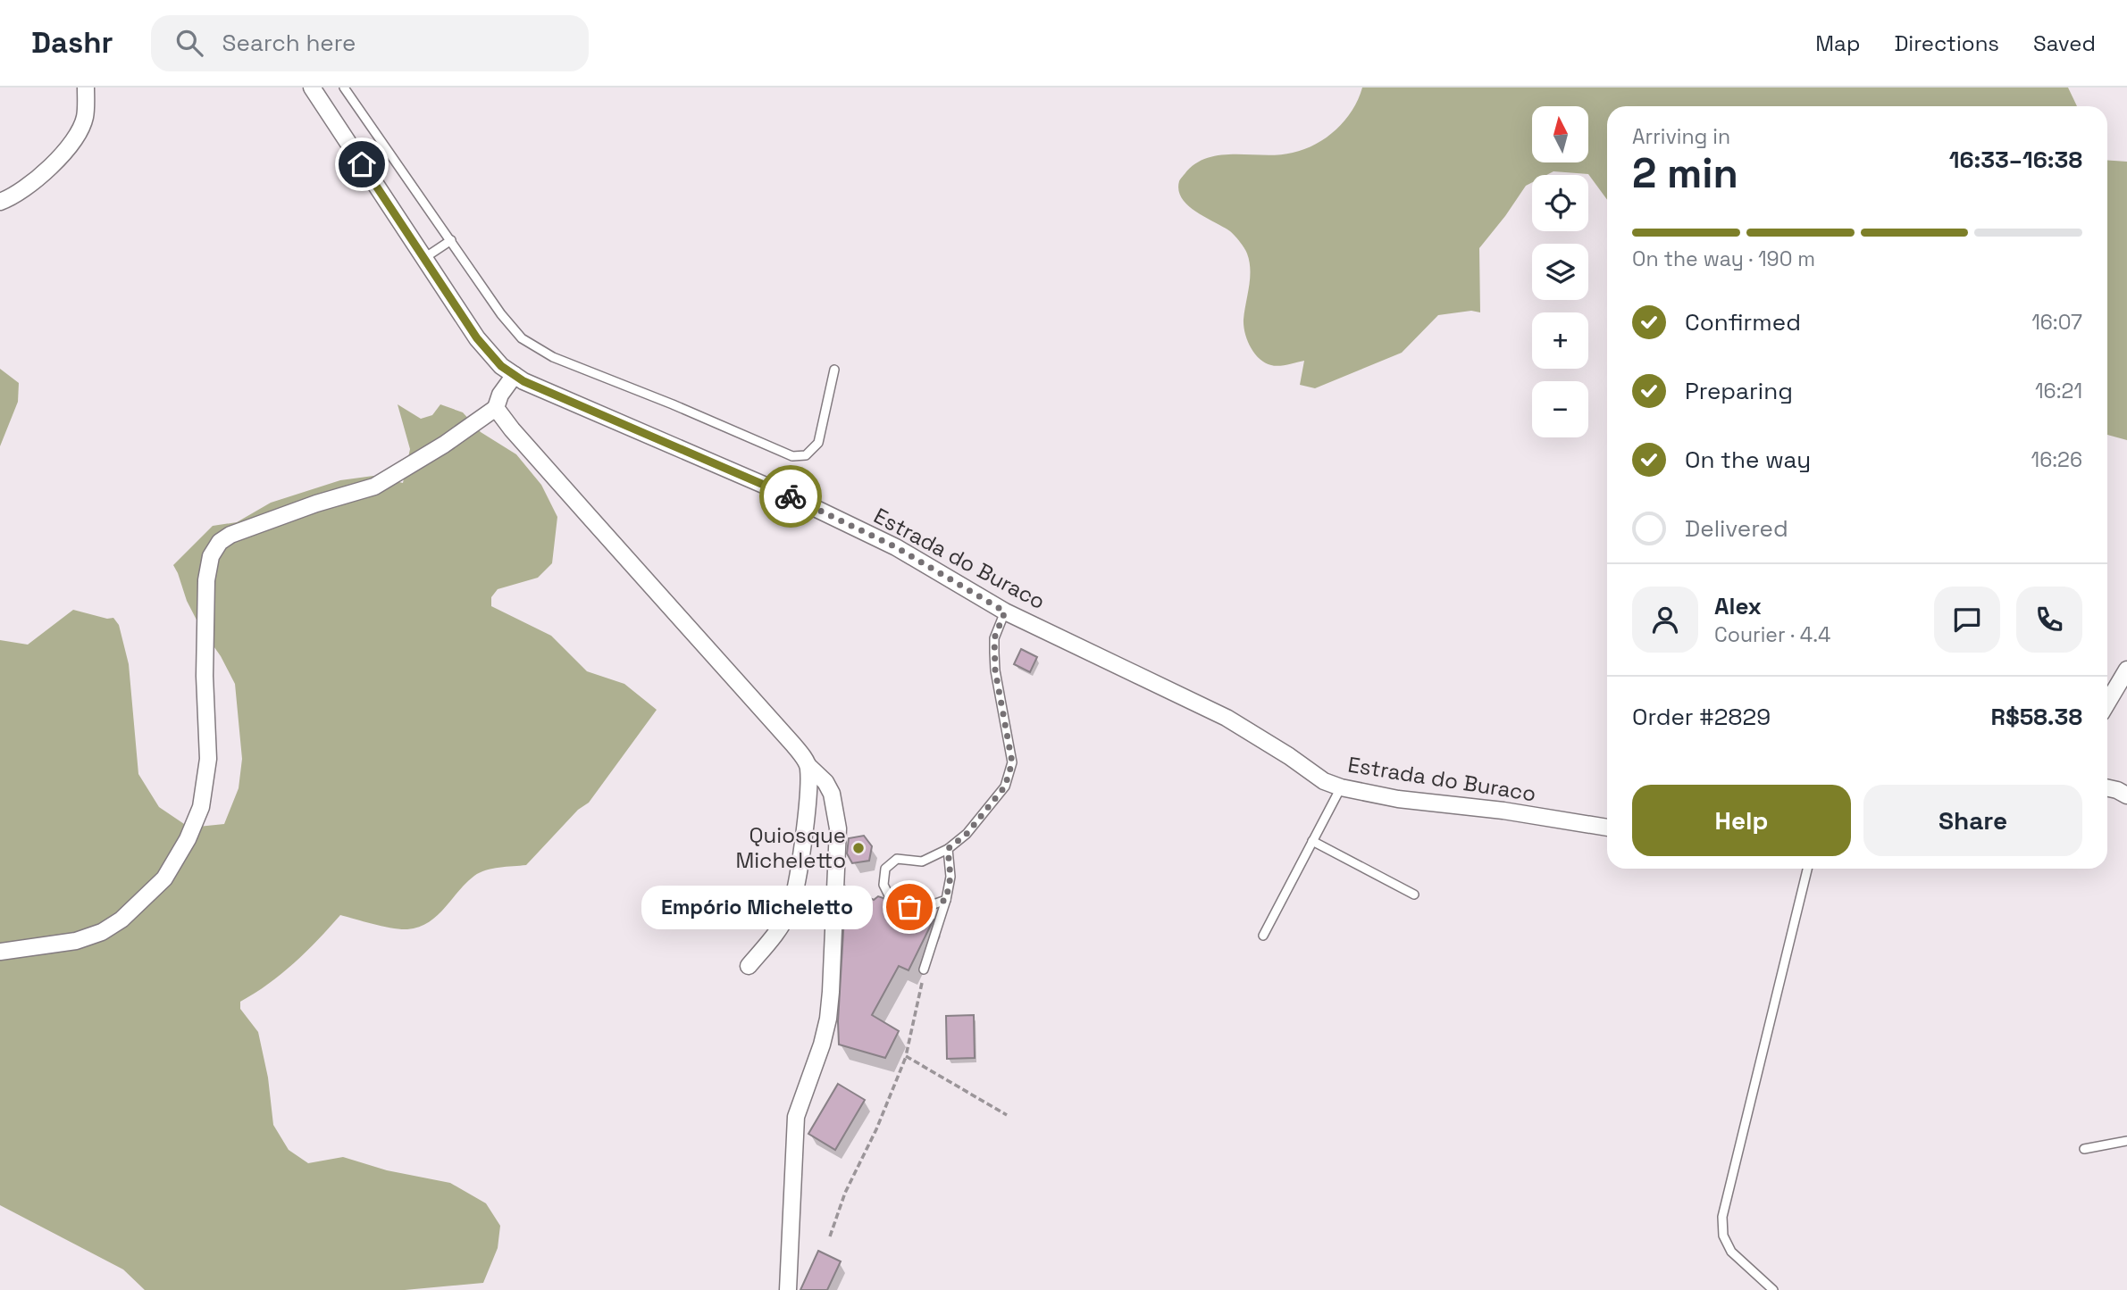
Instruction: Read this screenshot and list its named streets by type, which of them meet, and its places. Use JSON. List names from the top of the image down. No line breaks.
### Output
{"streets":{"street":["Estrada do Buraco"]},"places":["Quiosque Micheletto","Empório Micheletto"],"north":"top","page":{"header":"Dashr","search":"Search here","nav":["Map","Directions","Saved"],"map_buttons":["+","−"],"heading":["2 min","Arriving in","16:33–16:38"],"panel":["Alex","Courier · 4.4","Order #2829","R$58.38"],"bar":"On the way · 190 m","list":[["Confirmed","16:07"],["Preparing","16:21"],["On the way","16:26"],"Delivered"],"buttons":["Help","Share"],"bubble":"Empório Micheletto"}}
